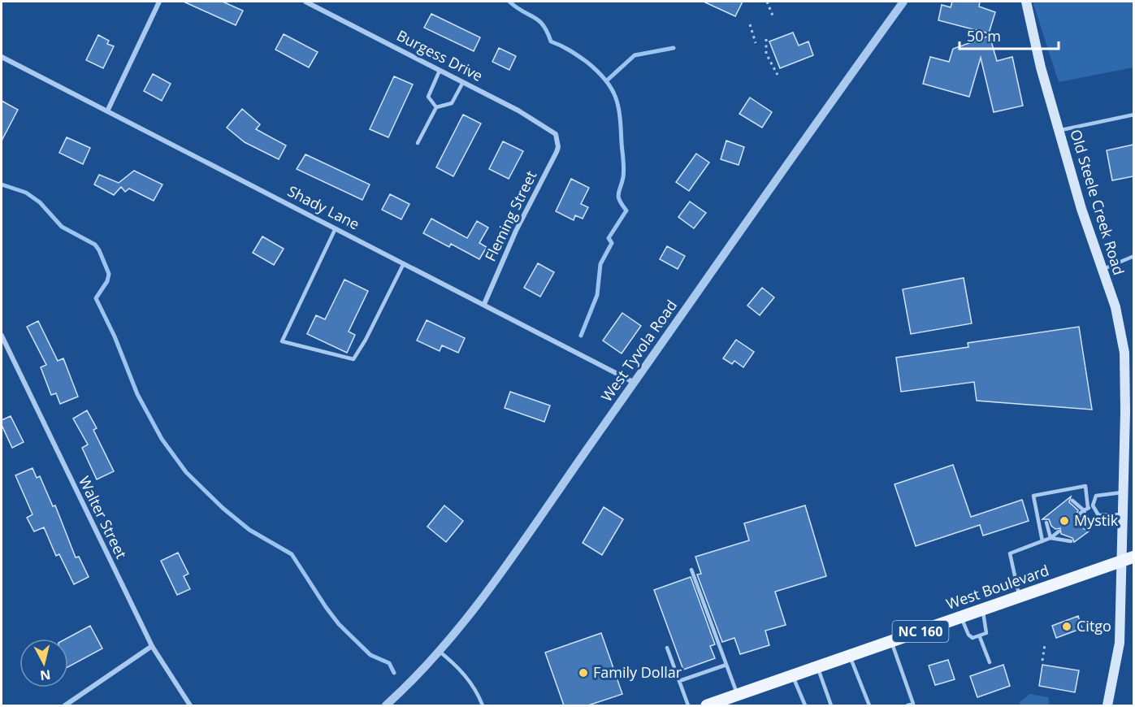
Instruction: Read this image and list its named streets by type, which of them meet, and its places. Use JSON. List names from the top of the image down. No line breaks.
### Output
{"streets":{"main road":["Old Steele Creek Road","West Boulevard","NC 160"],"street":["Burgess Drive","Shady Lane","Fleming Street","West Tyvola Road","Walter Street"]},"crossings":[["Burgess Drive","Fleming Street"],["Old Steele Creek Road","West Boulevard"],["Shady Lane","Fleming Street"],["Shady Lane","West Tyvola Road"]],"places":["Mystik","Citgo","Family Dollar"],"scale_bar":"50 m","north":"bottom"}
